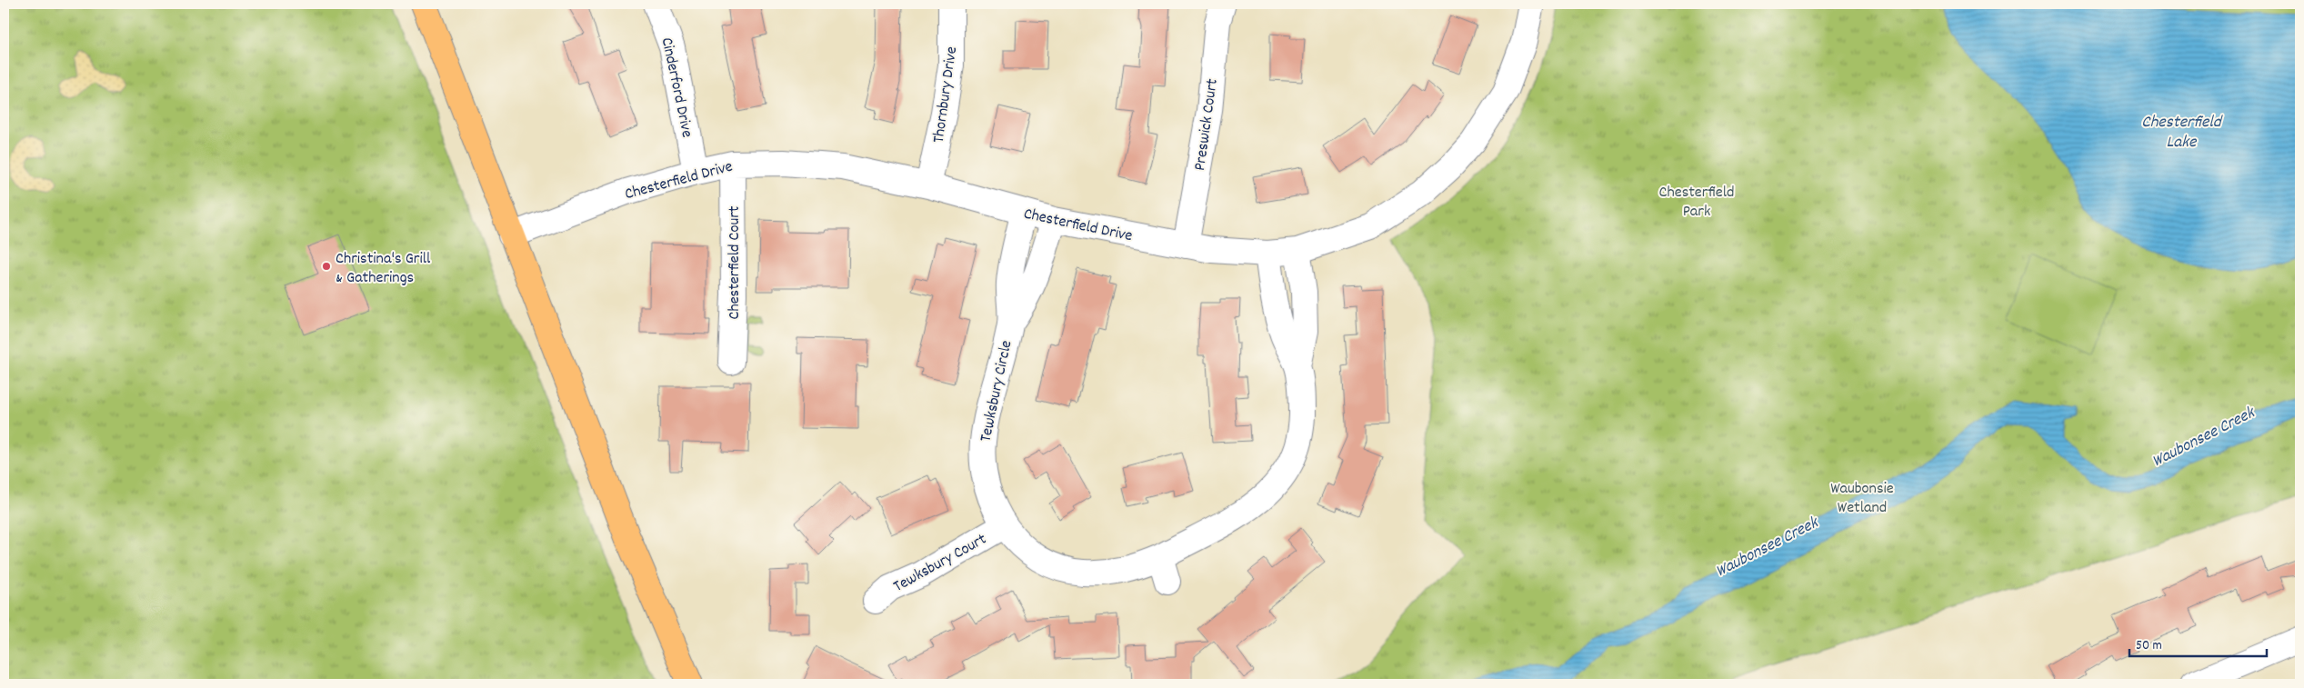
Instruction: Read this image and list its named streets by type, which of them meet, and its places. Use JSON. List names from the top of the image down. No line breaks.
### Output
{"streets":{"street":["Cinderford Drive","Thornbury Drive","Preswick Court","Chesterfield Drive","Chesterfield Court","Tewksbury Circle","Tewksbury Court"]},"crossings":[["Cinderford Drive","Chesterfield Drive"],["Thornbury Drive","Chesterfield Drive"],["Preswick Court","Chesterfield Drive"],["Chesterfield Drive","Chesterfield Court"],["Chesterfield Drive","Tewksbury Circle"],["Tewksbury Circle","Tewksbury Court"]],"water":["Chesterfield Lake","Waubonsee Creek"],"parks":["Chesterfield Park","Waubonsie Wetland"],"places":["Christina's Grill & Gatherings"],"scale_bar":"50 m"}
